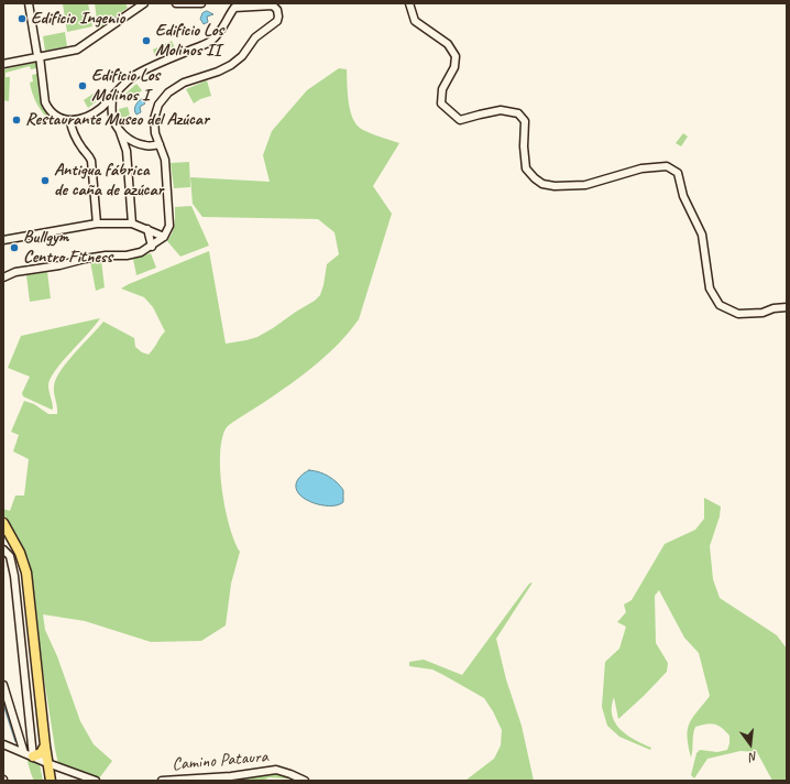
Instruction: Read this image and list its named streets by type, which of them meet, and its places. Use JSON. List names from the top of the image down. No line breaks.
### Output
{"streets":{"street":["Camino Pataura"]},"places":["Edificio Ingenio","Edificio Los Molinos II","Edificio Los Molinos I","Restaurante Museo del Azúcar","Antigua fábrica de caña de azúcar","Bullgym Centro Fitness"],"north":"bottom"}
